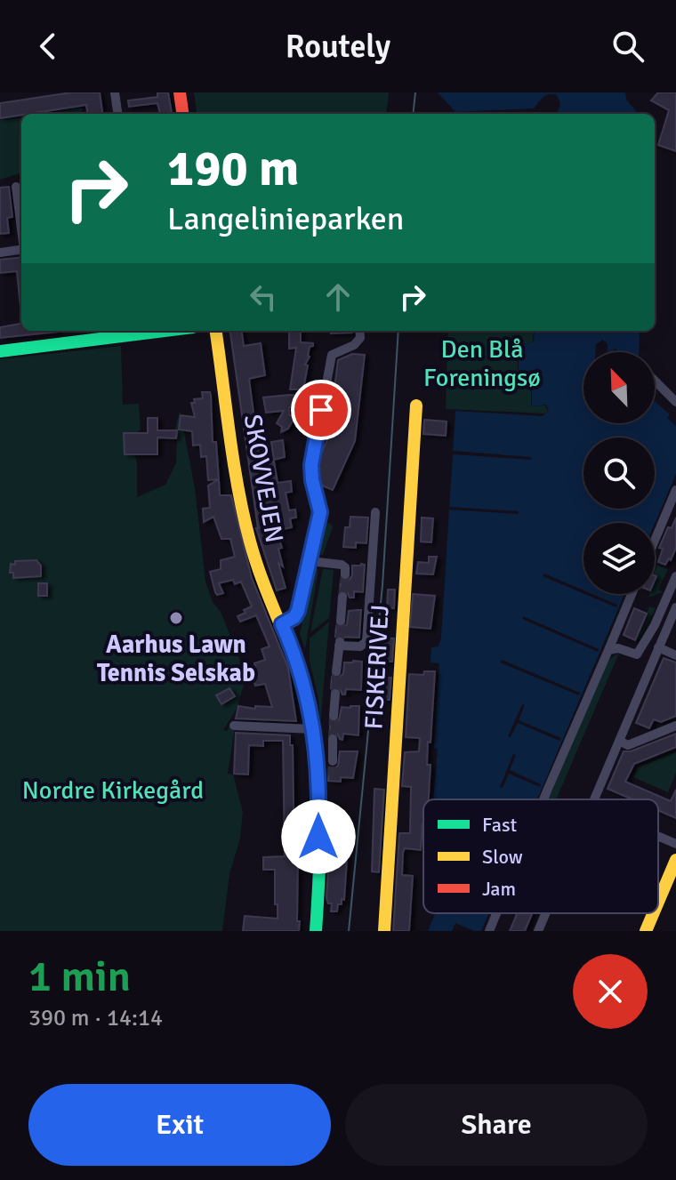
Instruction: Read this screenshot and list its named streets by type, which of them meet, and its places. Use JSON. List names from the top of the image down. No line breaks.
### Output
{"streets":{"street":["SKOVVEJEN","FISKERIVEJ"]},"parks":["Den Blå Foreningsø","Nordre Kirkegård"],"places":["Aarhus Lawn Tennis Selskab"],"legend":["Fast","Slow","Jam"],"north":"top left","page":{"header":"Routely","turn":["190 m","Langelinieparken"],"heading":["1 min","390 m · 14:14"],"buttons":["Exit","Share"]}}
